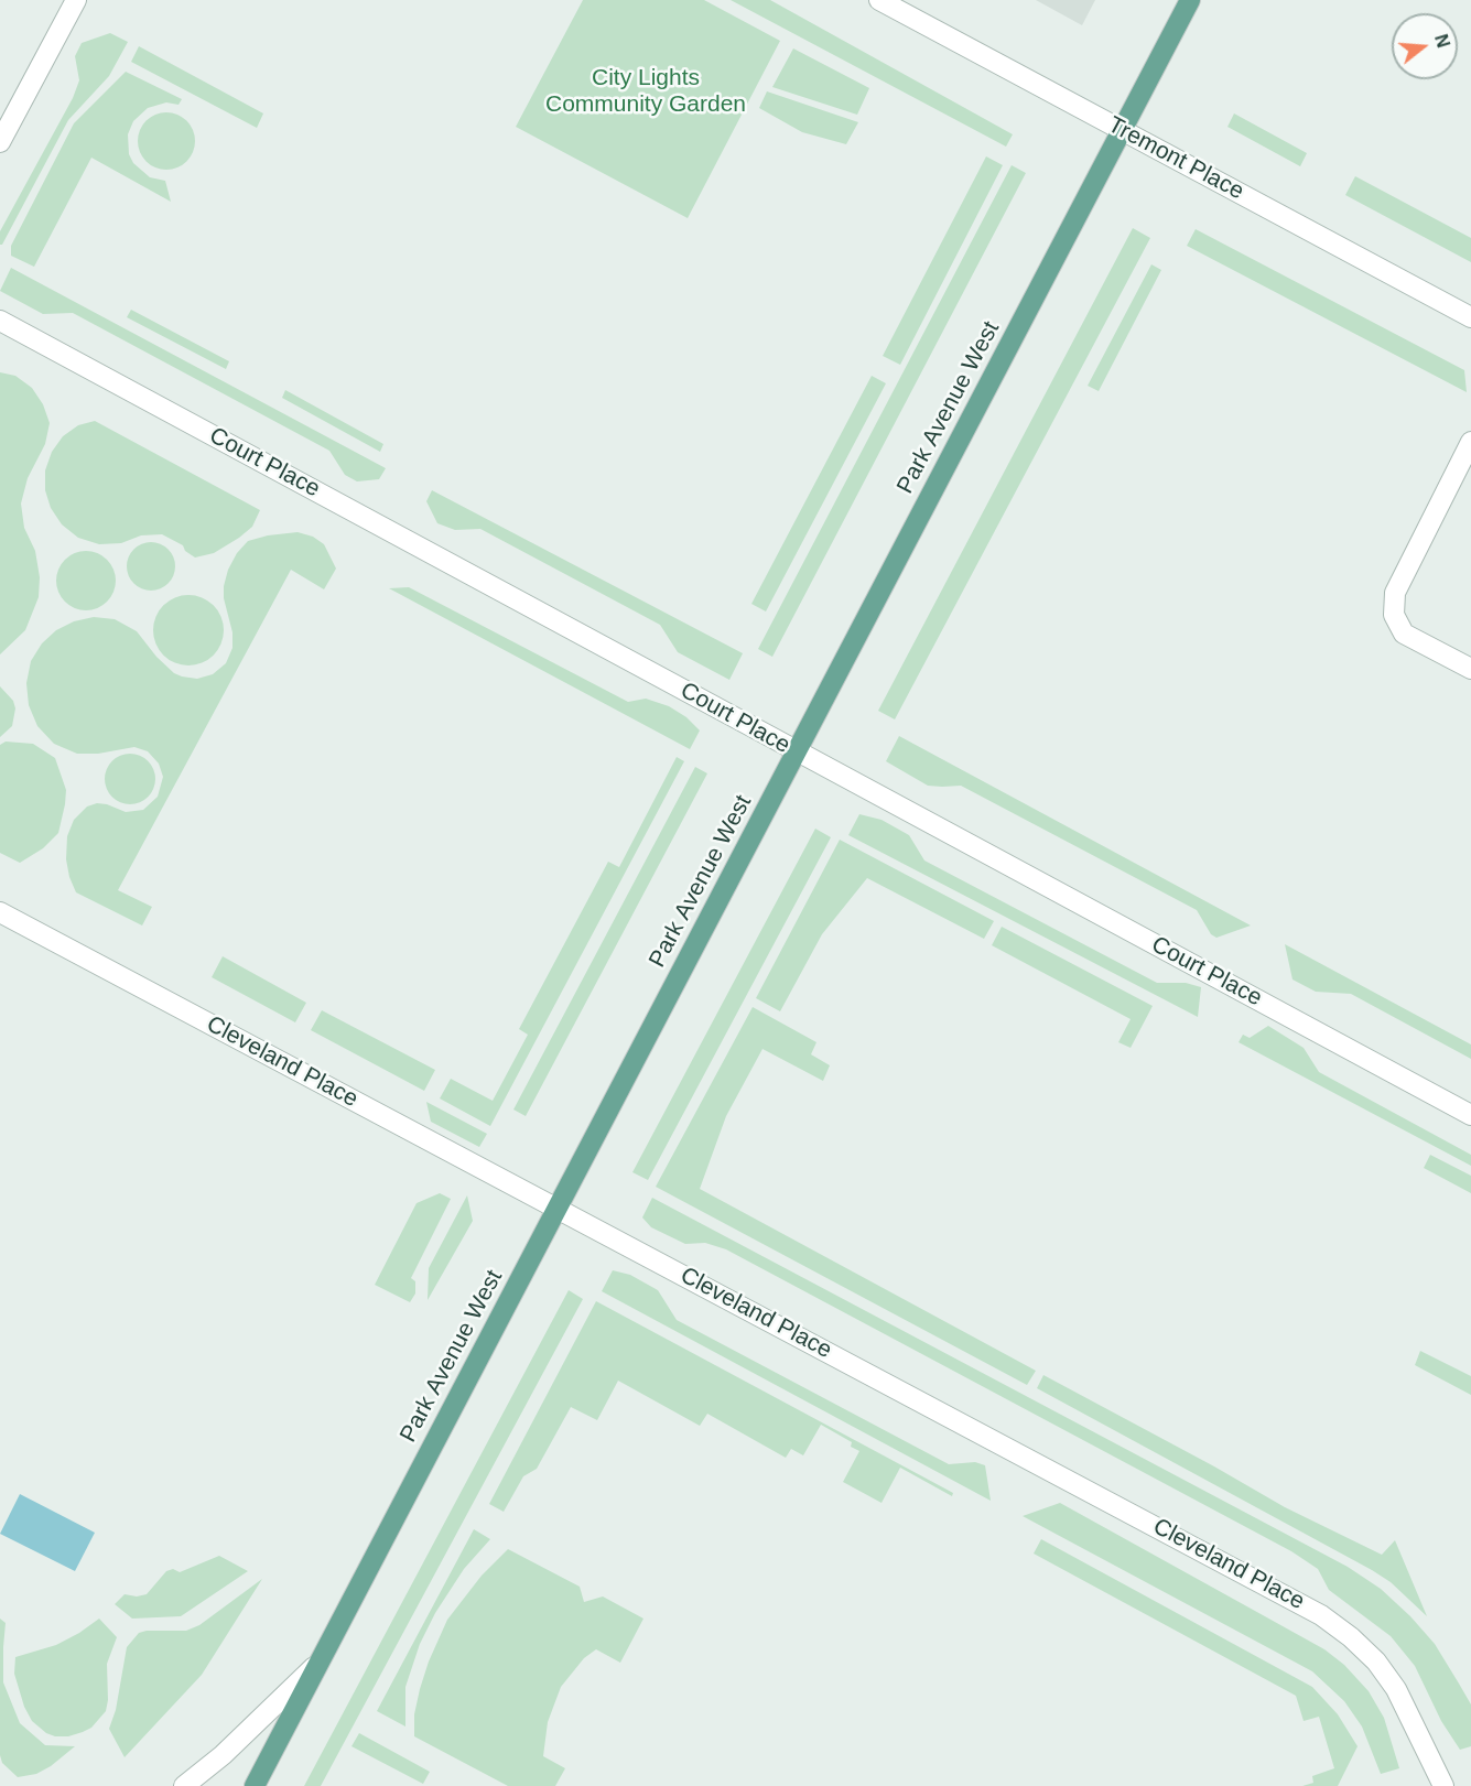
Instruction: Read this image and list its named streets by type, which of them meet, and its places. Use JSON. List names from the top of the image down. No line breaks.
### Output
{"streets":{"main road":["Park Avenue West"],"street":["Tremont Place","Court Place","Cleveland Place"]},"crossings":[["Tremont Place","Park Avenue West"],["Park Avenue West","Court Place"],["Park Avenue West","Cleveland Place"]],"parks":["City Lights Community Garden"],"north":"right"}
